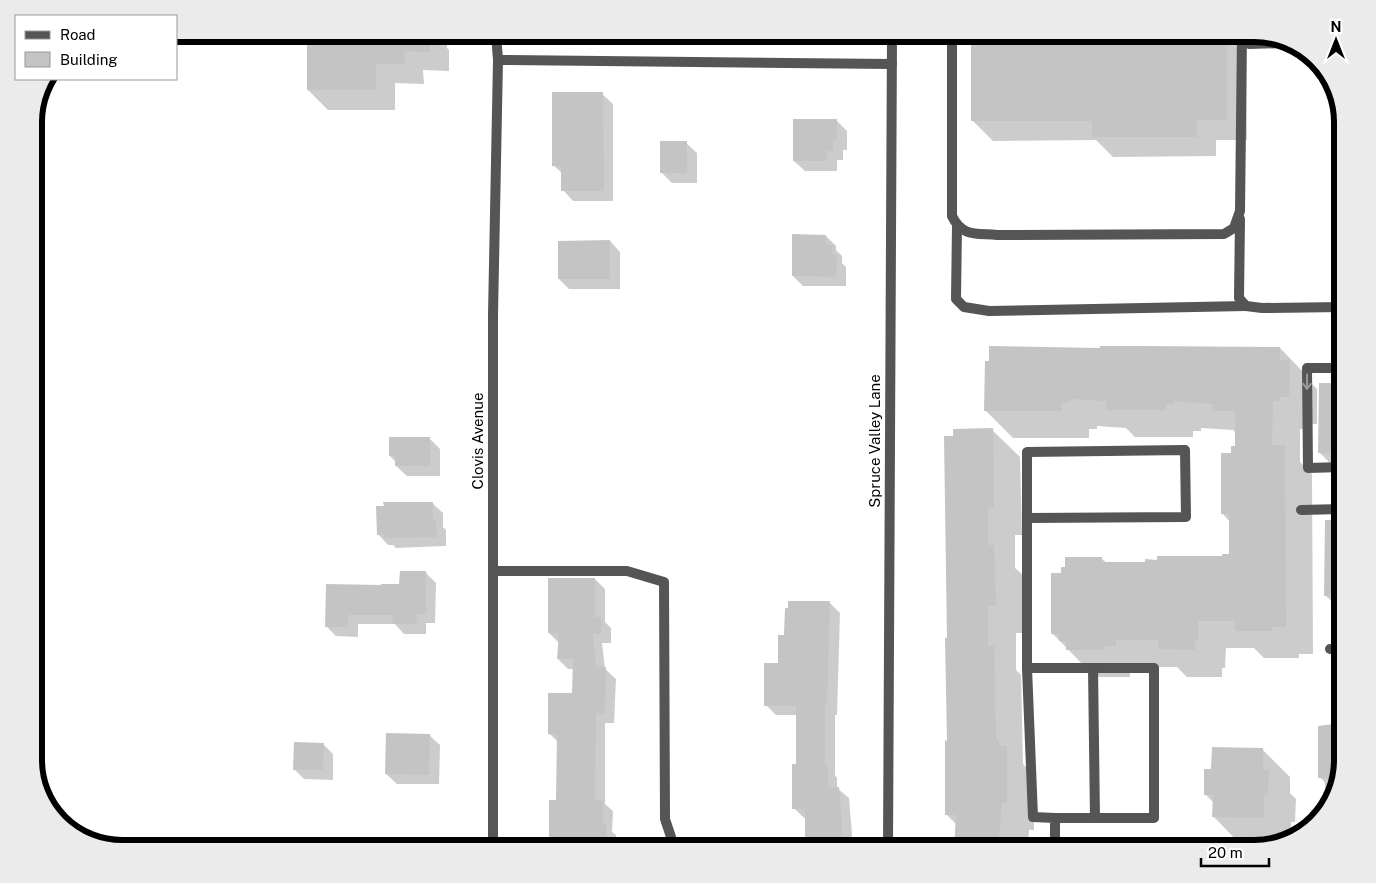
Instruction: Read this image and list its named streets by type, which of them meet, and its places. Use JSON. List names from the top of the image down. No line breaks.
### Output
{"streets":{"street":["Clovis Avenue","Spruce Valley Lane"]},"legend":["Road","Building"],"scale_bar":"20 m","north":"top"}
